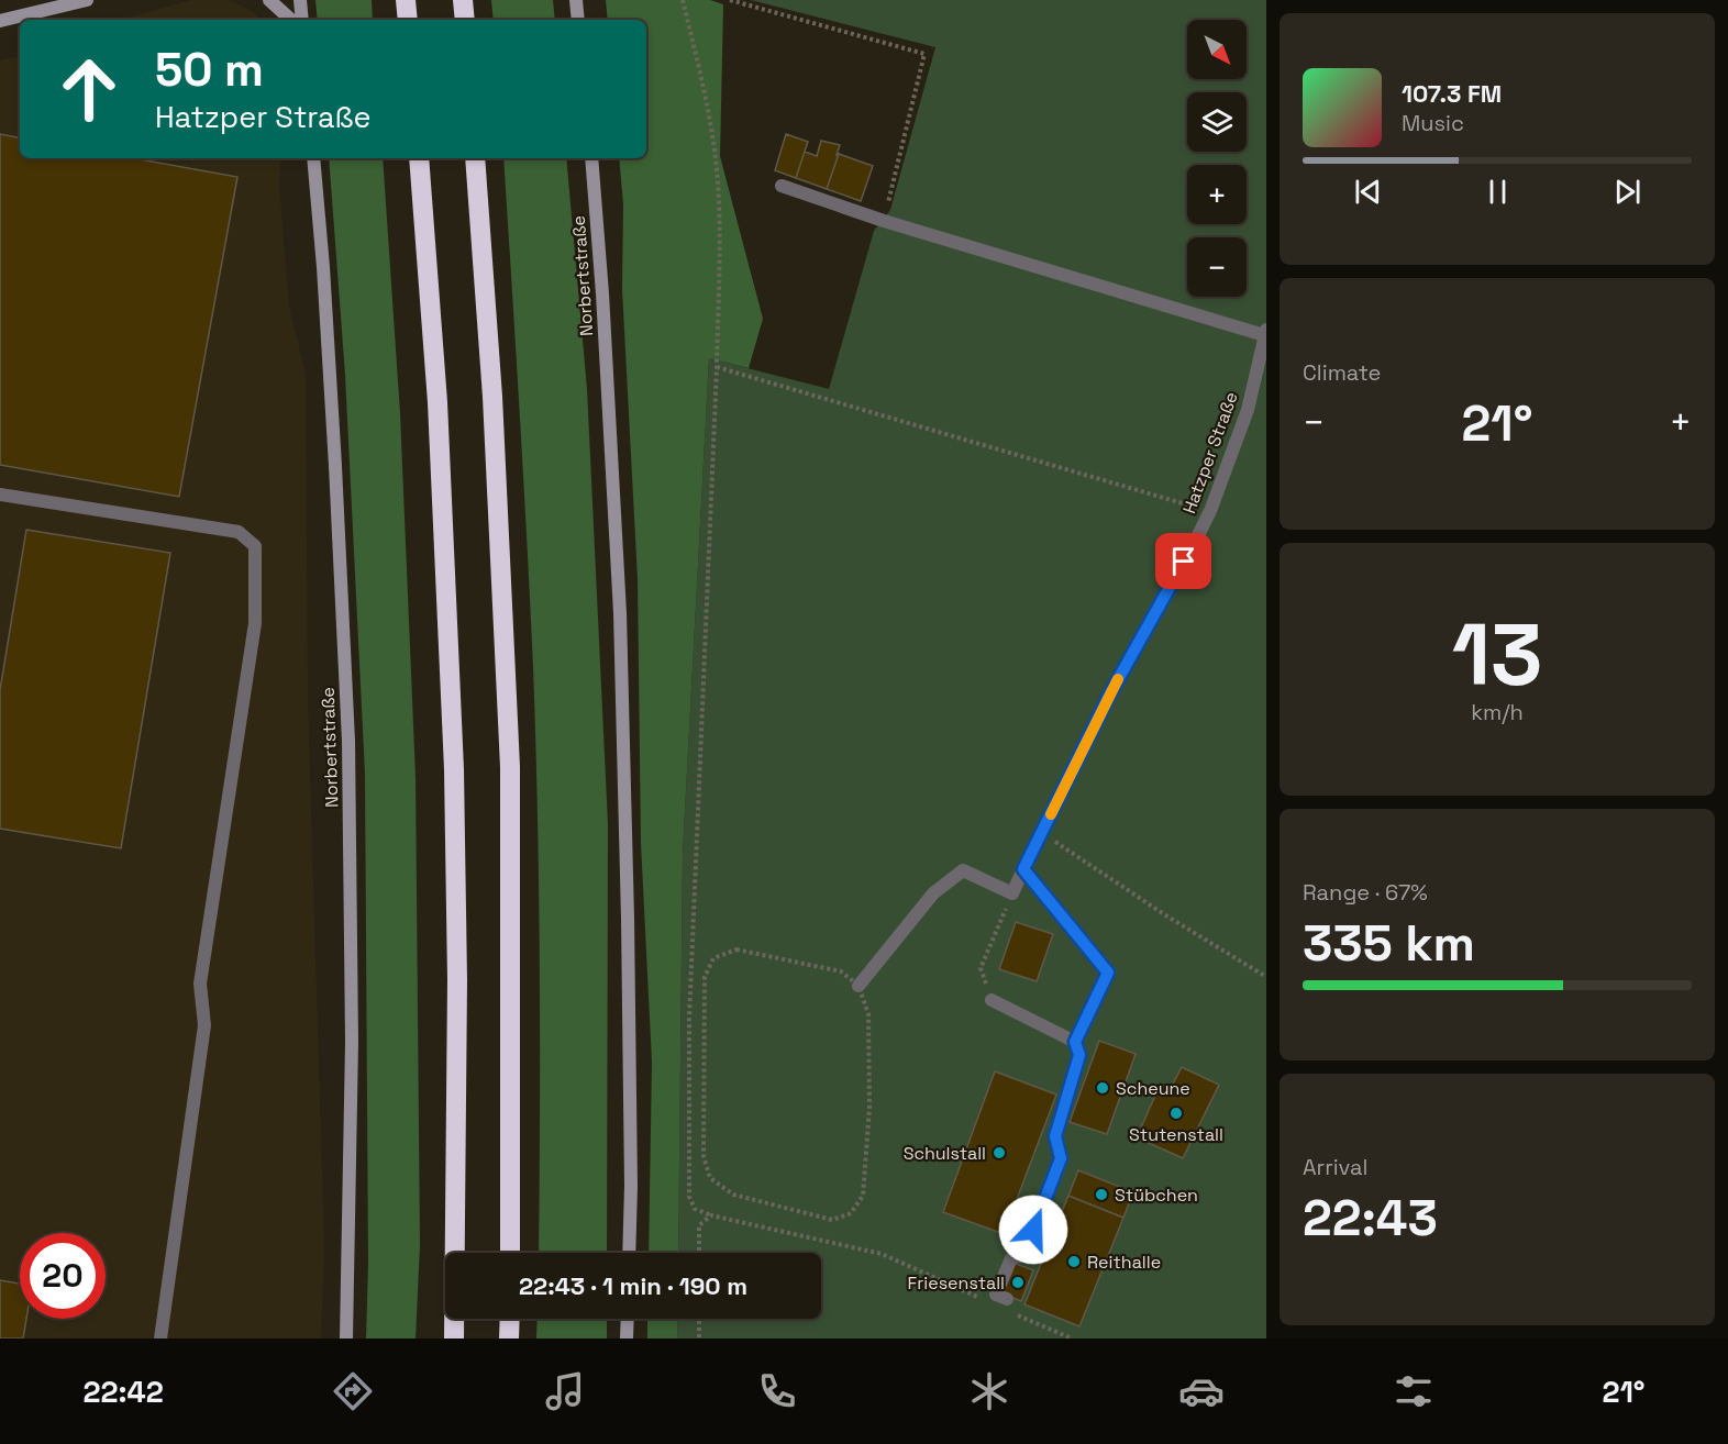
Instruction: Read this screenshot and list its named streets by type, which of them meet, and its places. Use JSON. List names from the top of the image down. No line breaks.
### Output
{"streets":{"main road":["Norbertstraße"],"lane":["Hatzper Straße"]},"places":["Scheune","Stutenstall","Schulstall","Stübchen","Reithalle","Friesenstall"],"north":"bottom right","page":{"map_buttons":["+","−"],"turn":["50 m","Hatzper Straße"],"song":["107.3 FM","Music"],"tile":["Climate",["13","km/h"],["Range · 67%","335 km"],["Arrival","22:43"]],"heat":["−","21°","+"],"limit":"20","trip":"22:43 · 1 min · 190 m","tabs":["22:42","21°"]}}
